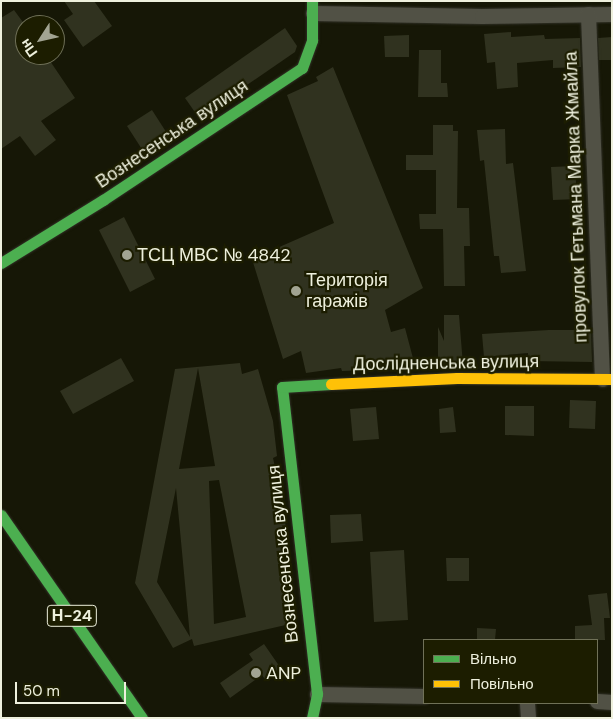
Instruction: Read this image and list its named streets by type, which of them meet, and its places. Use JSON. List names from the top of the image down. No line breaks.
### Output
{"streets":{"street":["Вознесенська вулиця","провулок Гетьмана Марка Жмайла","Дослідненська вулиця","Н-24"]},"crossings":[["Вознесенська вулиця","Дослідненська вулиця"],["провулок Гетьмана Марка Жмайла","Дослідненська вулиця"]],"places":["ТСЦ МВС № 4842","Територія гаражів","ANP"],"legend":["Вільно","Повільно"],"scale_bar":"50 m","north":"bottom left"}
